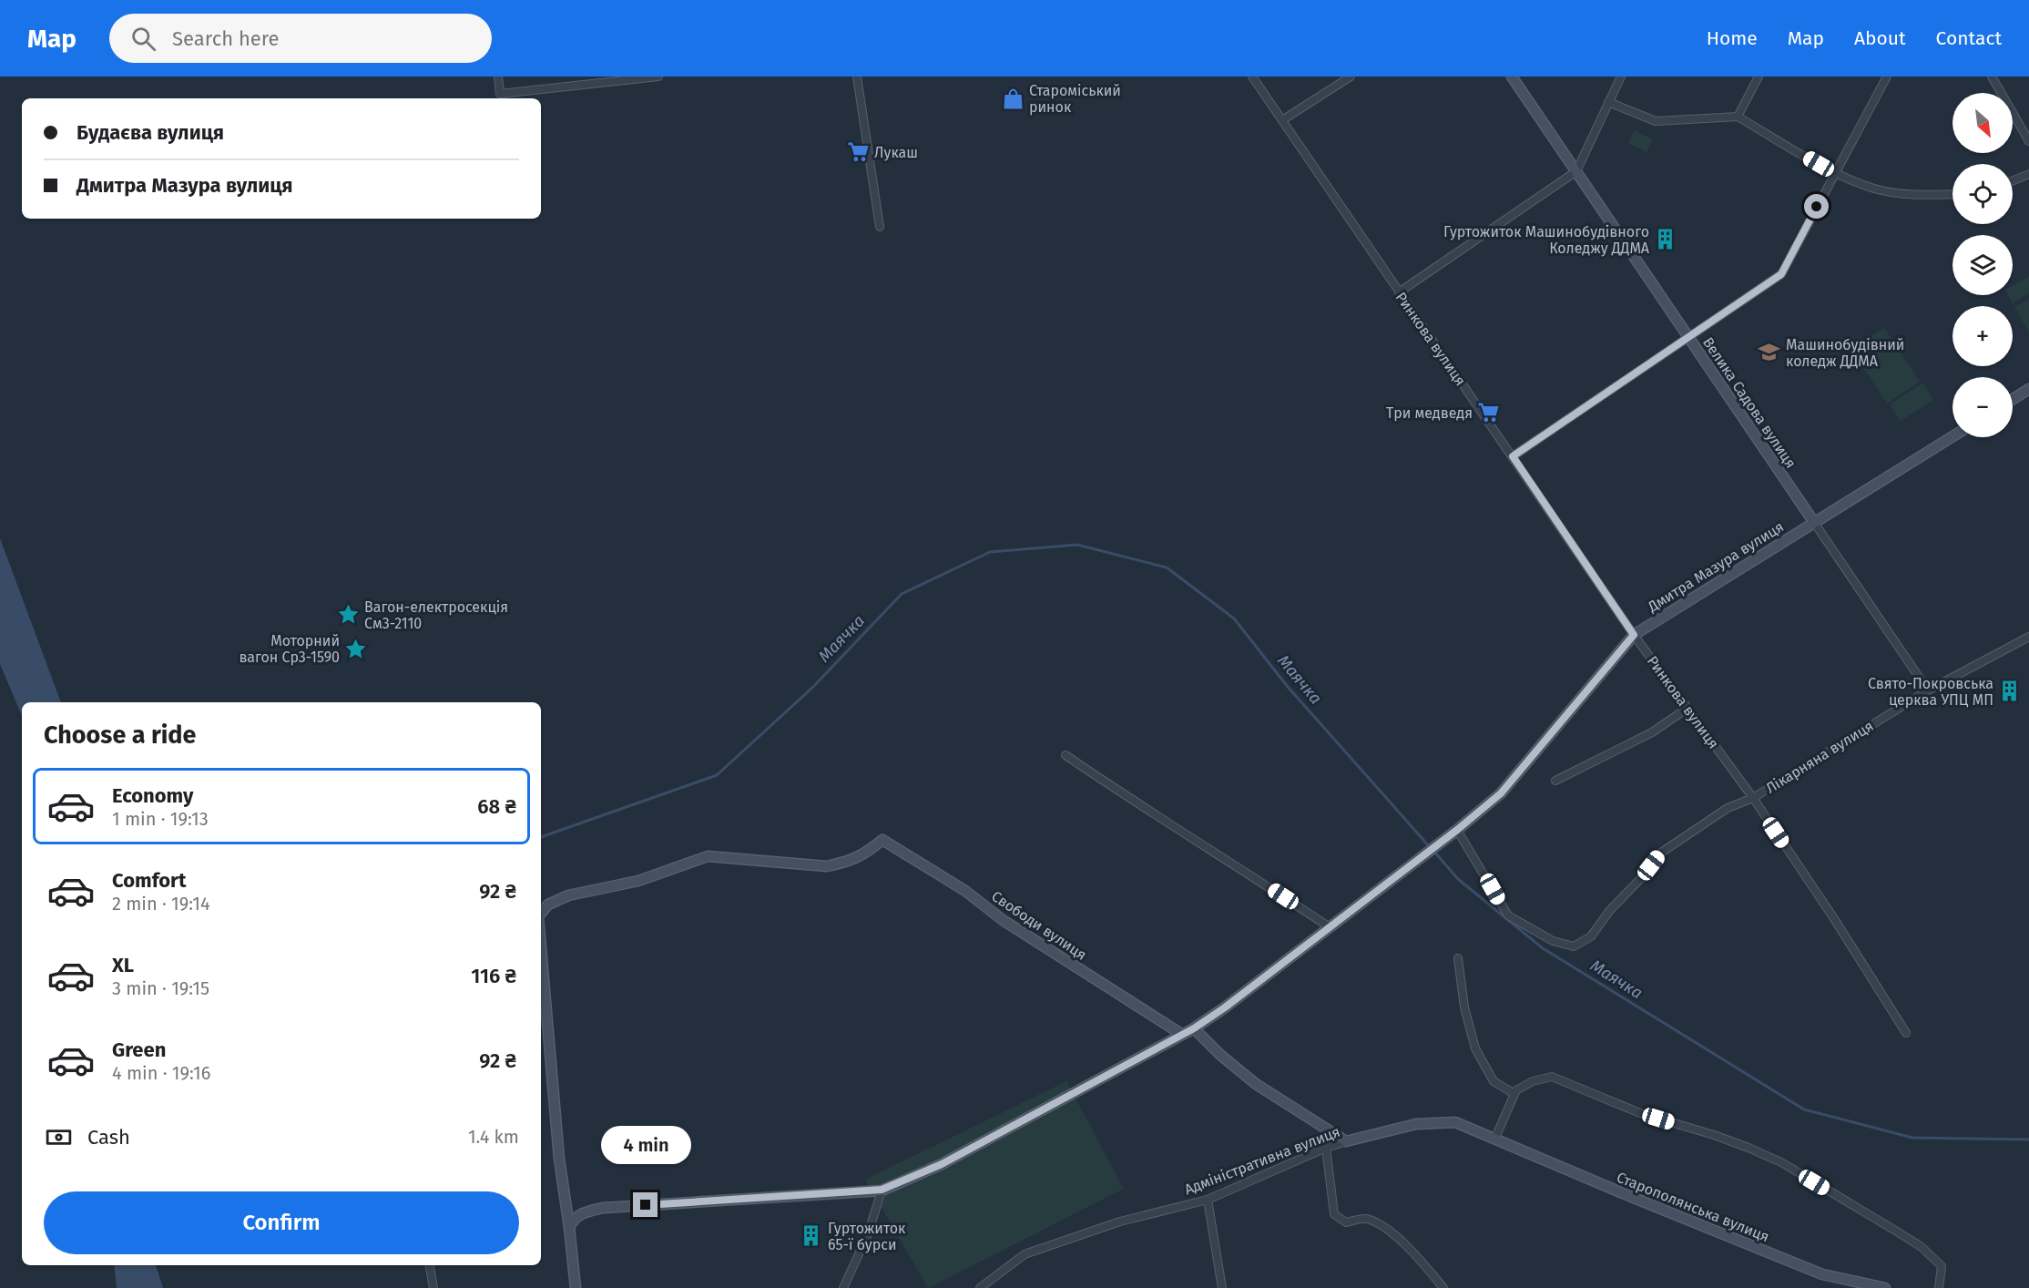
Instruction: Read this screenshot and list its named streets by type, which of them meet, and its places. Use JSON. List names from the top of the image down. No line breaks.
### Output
{"streets":{"street":["Ринкова вулиця","Велика Садова вулиця","Дмитра Мазура вулиця","Лікарняна вулиця","Свободи вулиця","Адміністративна вулиця","Старополянська вулиця"]},"crossings":[["Ринкова вулиця","Дмитра Мазура вулиця"],["Ринкова вулиця","Лікарняна вулиця"],["Велика Садова вулиця","Дмитра Мазура вулиця"],["Велика Садова вулиця","Лікарняна вулиця"],["Дмитра Мазура вулиця","Лікарняна вулиця"],["Дмитра Мазура вулиця","Свободи вулиця"],["Адміністративна вулиця","Старополянська вулиця"]],"water":["Маячка"],"places":{"shop":["Староміський ринок"],"supermarket":["Лукаш","Три медведя"],"building":["Гуртожиток Машинобудівного Коледжу ДДМА","Свято-Покровська церква УПЦ МП","Гуртожиток 65-ї бурси"],"school or university":["Машинобудівний коледж ДДМА"],"place":["Вагон-електросекція См3-2110","Моторний вагон Ср3-1590"]},"north":"bottom right","page":{"header":"Map","search":"Search here","nav":["Home","Map","About","Contact"],"map_buttons":["+","−"],"banner":["Будаєва вулиця","Дмитра Мазура вулиця"],"heading":"Choose a ride","list":[{"name":"Economy","note":"1 min · 19:13","value":"68 ₴"},{"name":"Comfort","note":"2 min · 19:14","value":"92 ₴"},{"name":"XL","note":"3 min · 19:15","value":"116 ₴"},{"name":"Green","note":"4 min · 19:16","value":"92 ₴"}],"pay":["Cash","1.4 km"],"bubble":"4 min","buttons":"Confirm"}}
